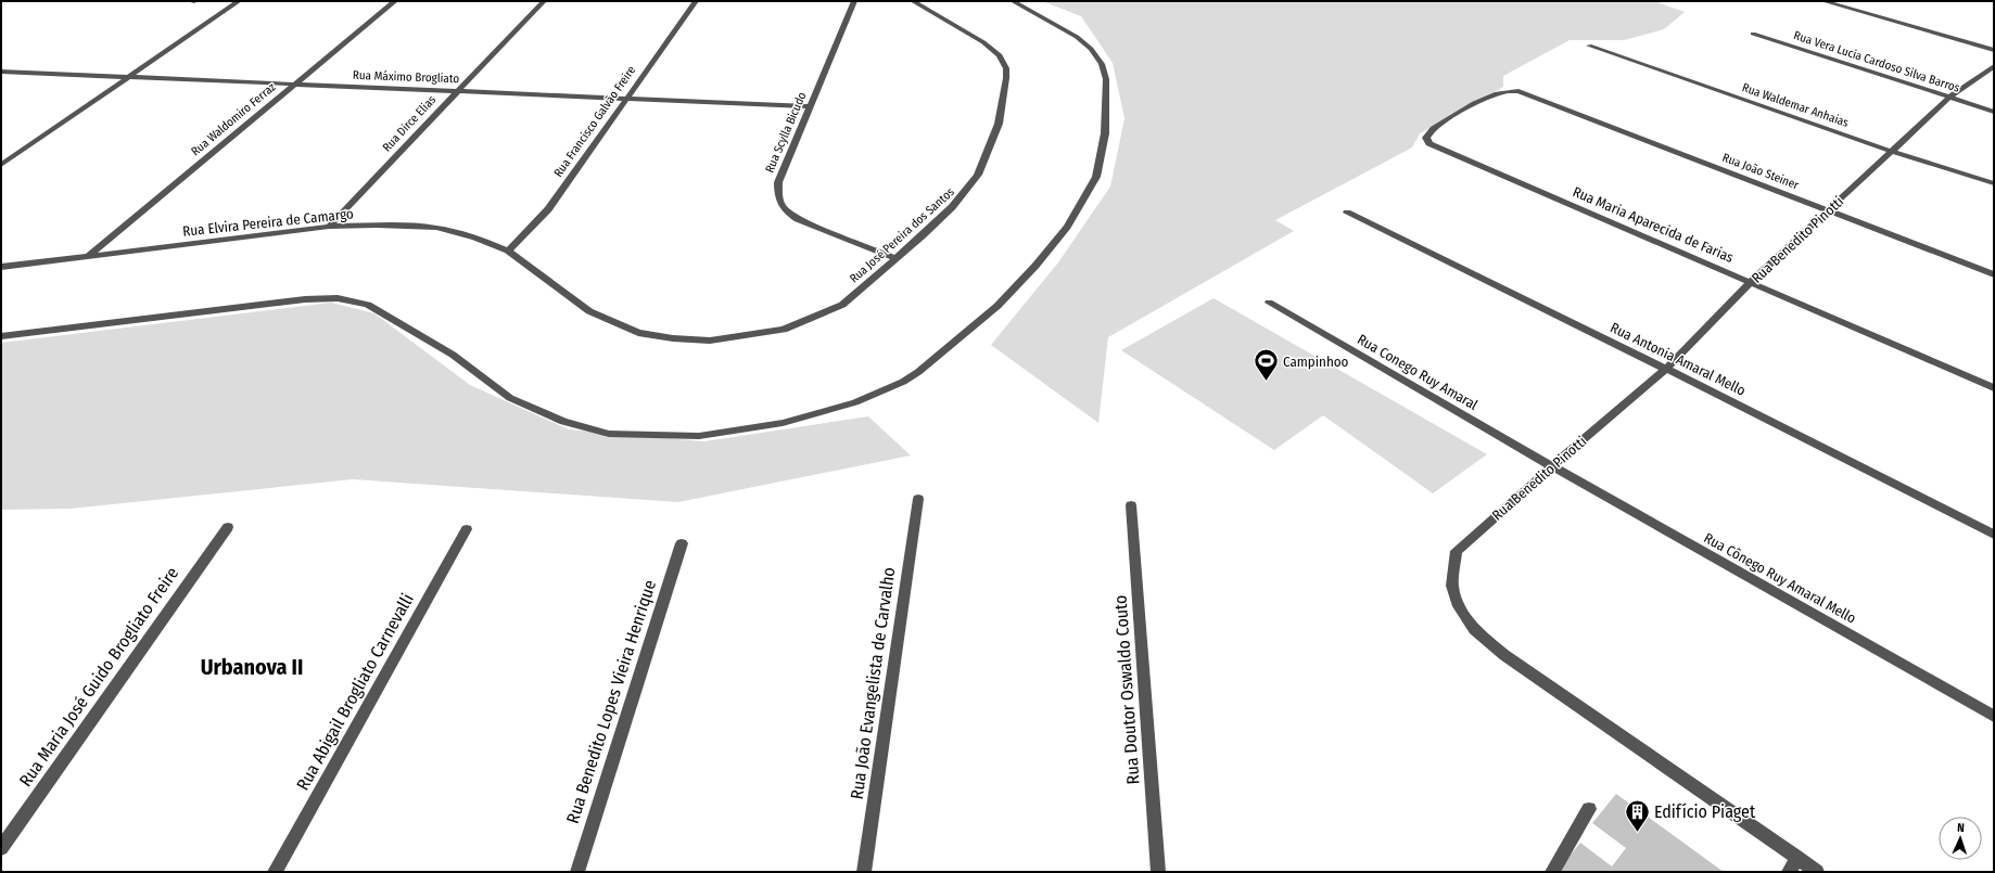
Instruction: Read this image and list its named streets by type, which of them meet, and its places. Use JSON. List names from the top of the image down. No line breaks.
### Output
{"streets":{"street":["Rua Vera Lucia Cardoso Silva Barros","Rua Máximo Brogliato","Rua Waldemar Anhaias","Rua Waldomiro Ferraz","Rua Francisco Galvão Freire","Rua Dirce Elias","Rua Scylla Bicudo","Rua João Steiner","Rua Elvira Pereira de Camargo","Rua Maria Aparecida de Farias","Rua José Pereira dos Santos","Rua Benedito Pinotti","Rua Antonia Amaral Mello","Rua Conego Ruy Amaral","Rua Cônego Ruy Amaral Mello","Rua Maria José Guido Brogliato Freire","Rua João Evangelista de Carvalho","Rua Doutor Oswaldo Couto","Rua Abigail Brogliato Carnevalli","Rua Benedito Lopes Vieira Henrique"]},"crossings":[["Rua Vera Lucia Cardoso Silva Barros","Rua Benedito Pinotti"],["Rua Máximo Brogliato","Rua Waldomiro Ferraz"],["Rua Máximo Brogliato","Rua Francisco Galvão Freire"],["Rua Máximo Brogliato","Rua Dirce Elias"],["Rua Máximo Brogliato","Rua Scylla Bicudo"],["Rua Waldemar Anhaias","Rua Benedito Pinotti"],["Rua Waldomiro Ferraz","Rua Elvira Pereira de Camargo"],["Rua Francisco Galvão Freire","Rua Elvira Pereira de Camargo"],["Rua Dirce Elias","Rua Elvira Pereira de Camargo"],["Rua Scylla Bicudo","Rua José Pereira dos Santos"],["Rua João Steiner","Rua Maria Aparecida de Farias"],["Rua João Steiner","Rua Benedito Pinotti"],["Rua Elvira Pereira de Camargo","Rua José Pereira dos Santos"],["Rua Maria Aparecida de Farias","Rua Benedito Pinotti"],["Rua Benedito Pinotti","Rua Antonia Amaral Mello"],["Rua Benedito Pinotti","Rua Conego Ruy Amaral"],["Rua Benedito Pinotti","Rua Cônego Ruy Amaral Mello"],["Rua Conego Ruy Amaral","Rua Cônego Ruy Amaral Mello"]],"districts":["Urbanova II"],"places":{"sports":["Campinhoo"],"building":["Edifício Piaget"]},"north":"top"}
